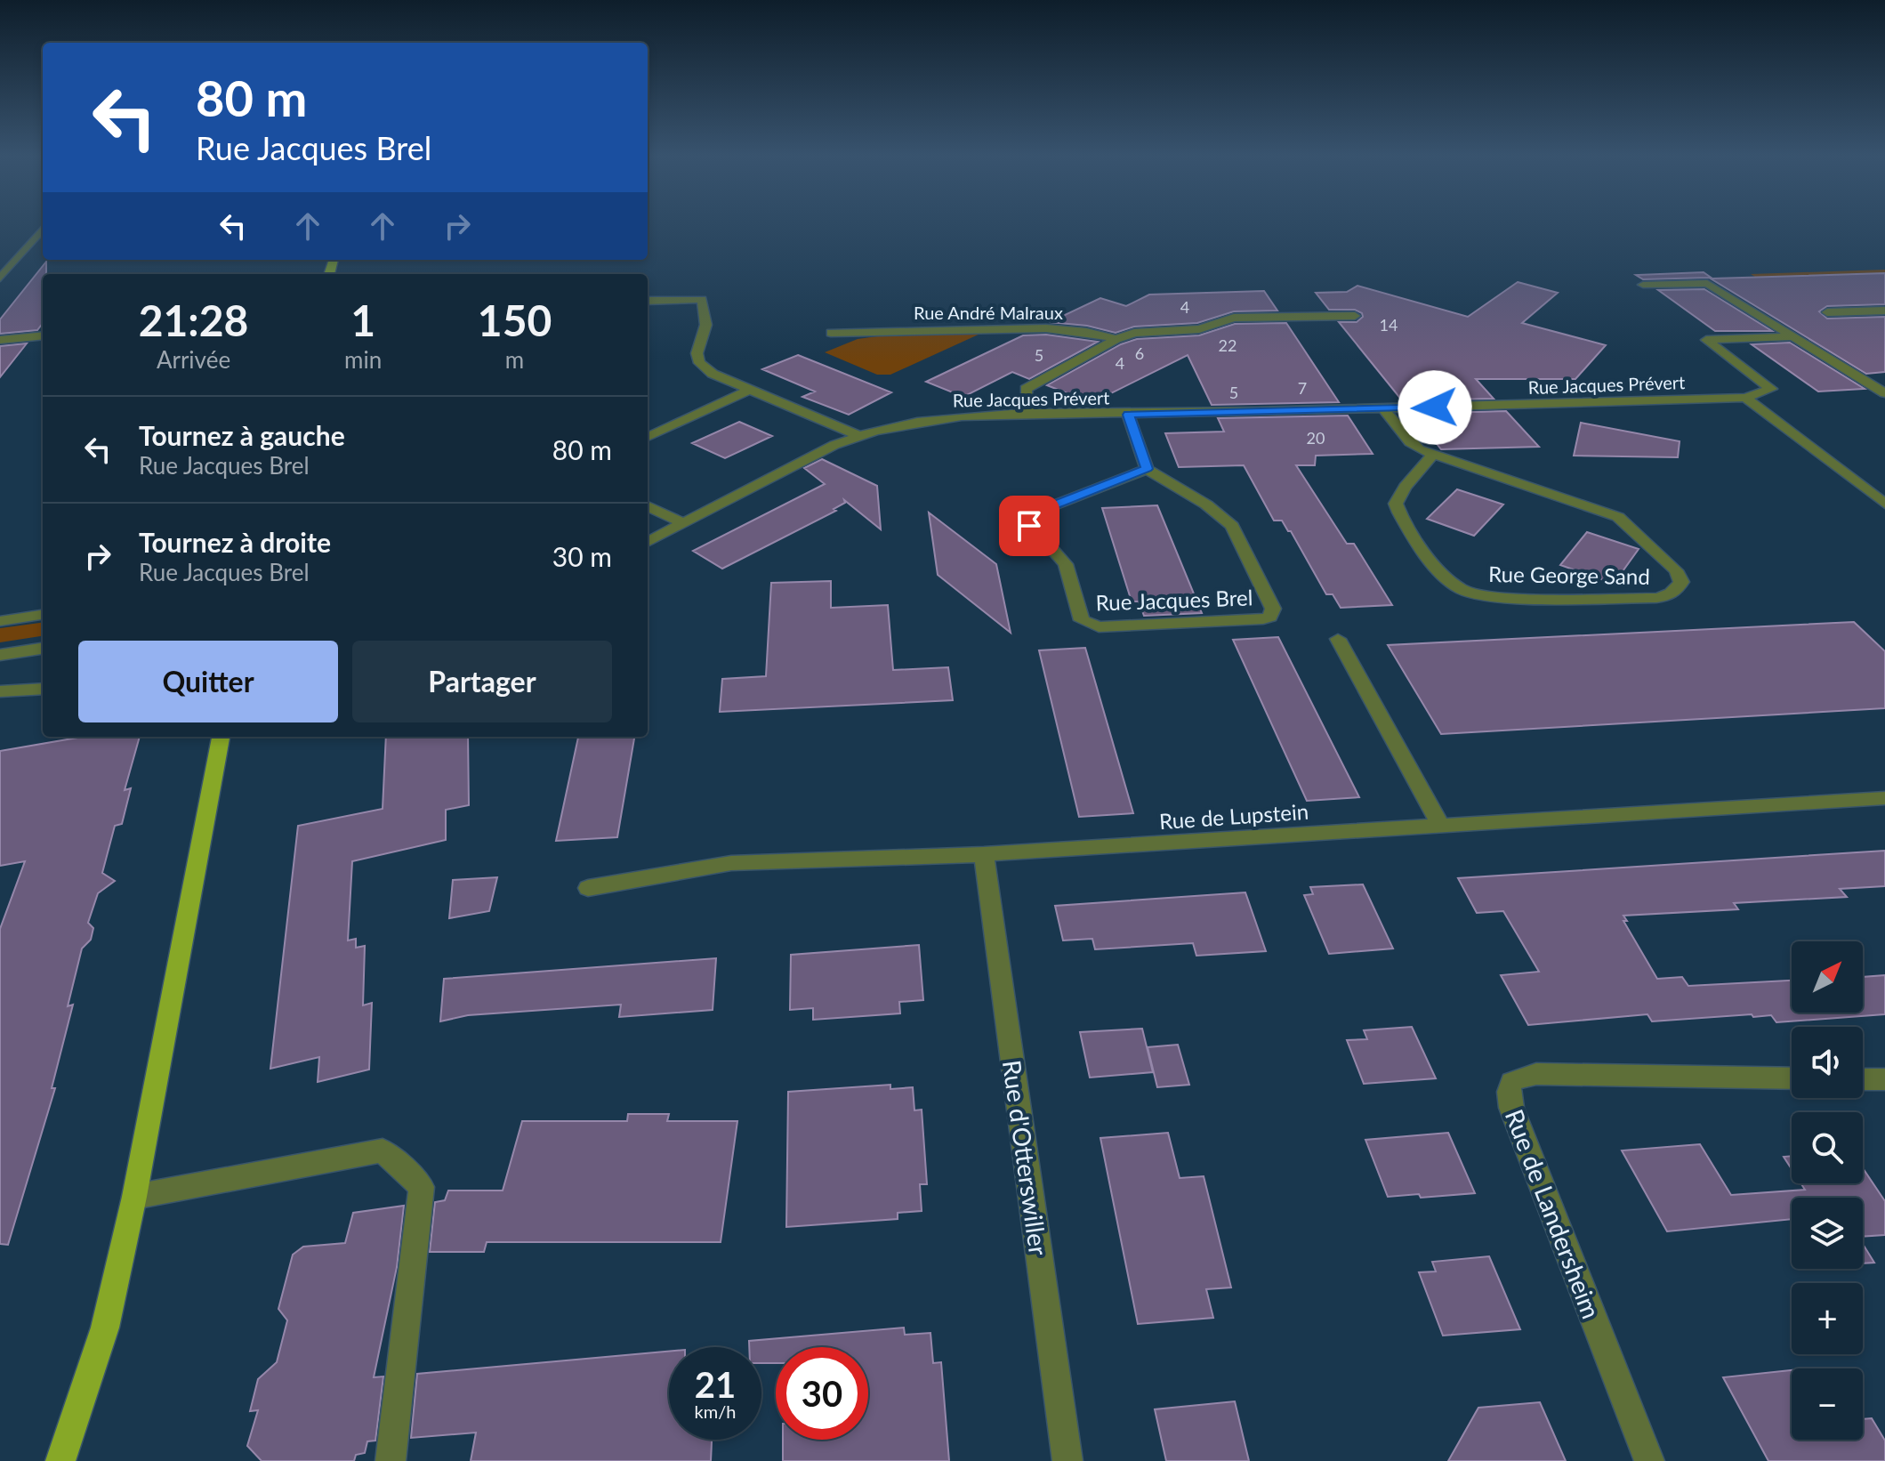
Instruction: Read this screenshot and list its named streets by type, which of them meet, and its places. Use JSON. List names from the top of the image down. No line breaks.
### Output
{"streets":{"street":["Rue André Malraux","Rue Jacques Prévert","Rue George Sand","Rue Jacques Brel","Rue de Lupstein","Rue d'Otterswiller","Rue de Landersheim"]},"crossings":[["Rue Jacques Prévert","Rue George Sand"],["Rue de Lupstein","Rue d'Otterswiller"]],"house_numbers":["4","14","22","6","5","4","7","5","20"],"north":"top right","page":{"turn":["80 m","Rue Jacques Brel"],"eta":["21:28","Arrivée","1","min","150","m"],"list":[{"name":"Tournez à gauche","note":"Rue Jacques Brel","value":"80 m"},{"name":"Tournez à droite","note":"Rue Jacques Brel","value":"30 m"}],"buttons":["Quitter","Partager"],"map_buttons":["+","−"],"speed":"21 km/h","limit":"30"}}
